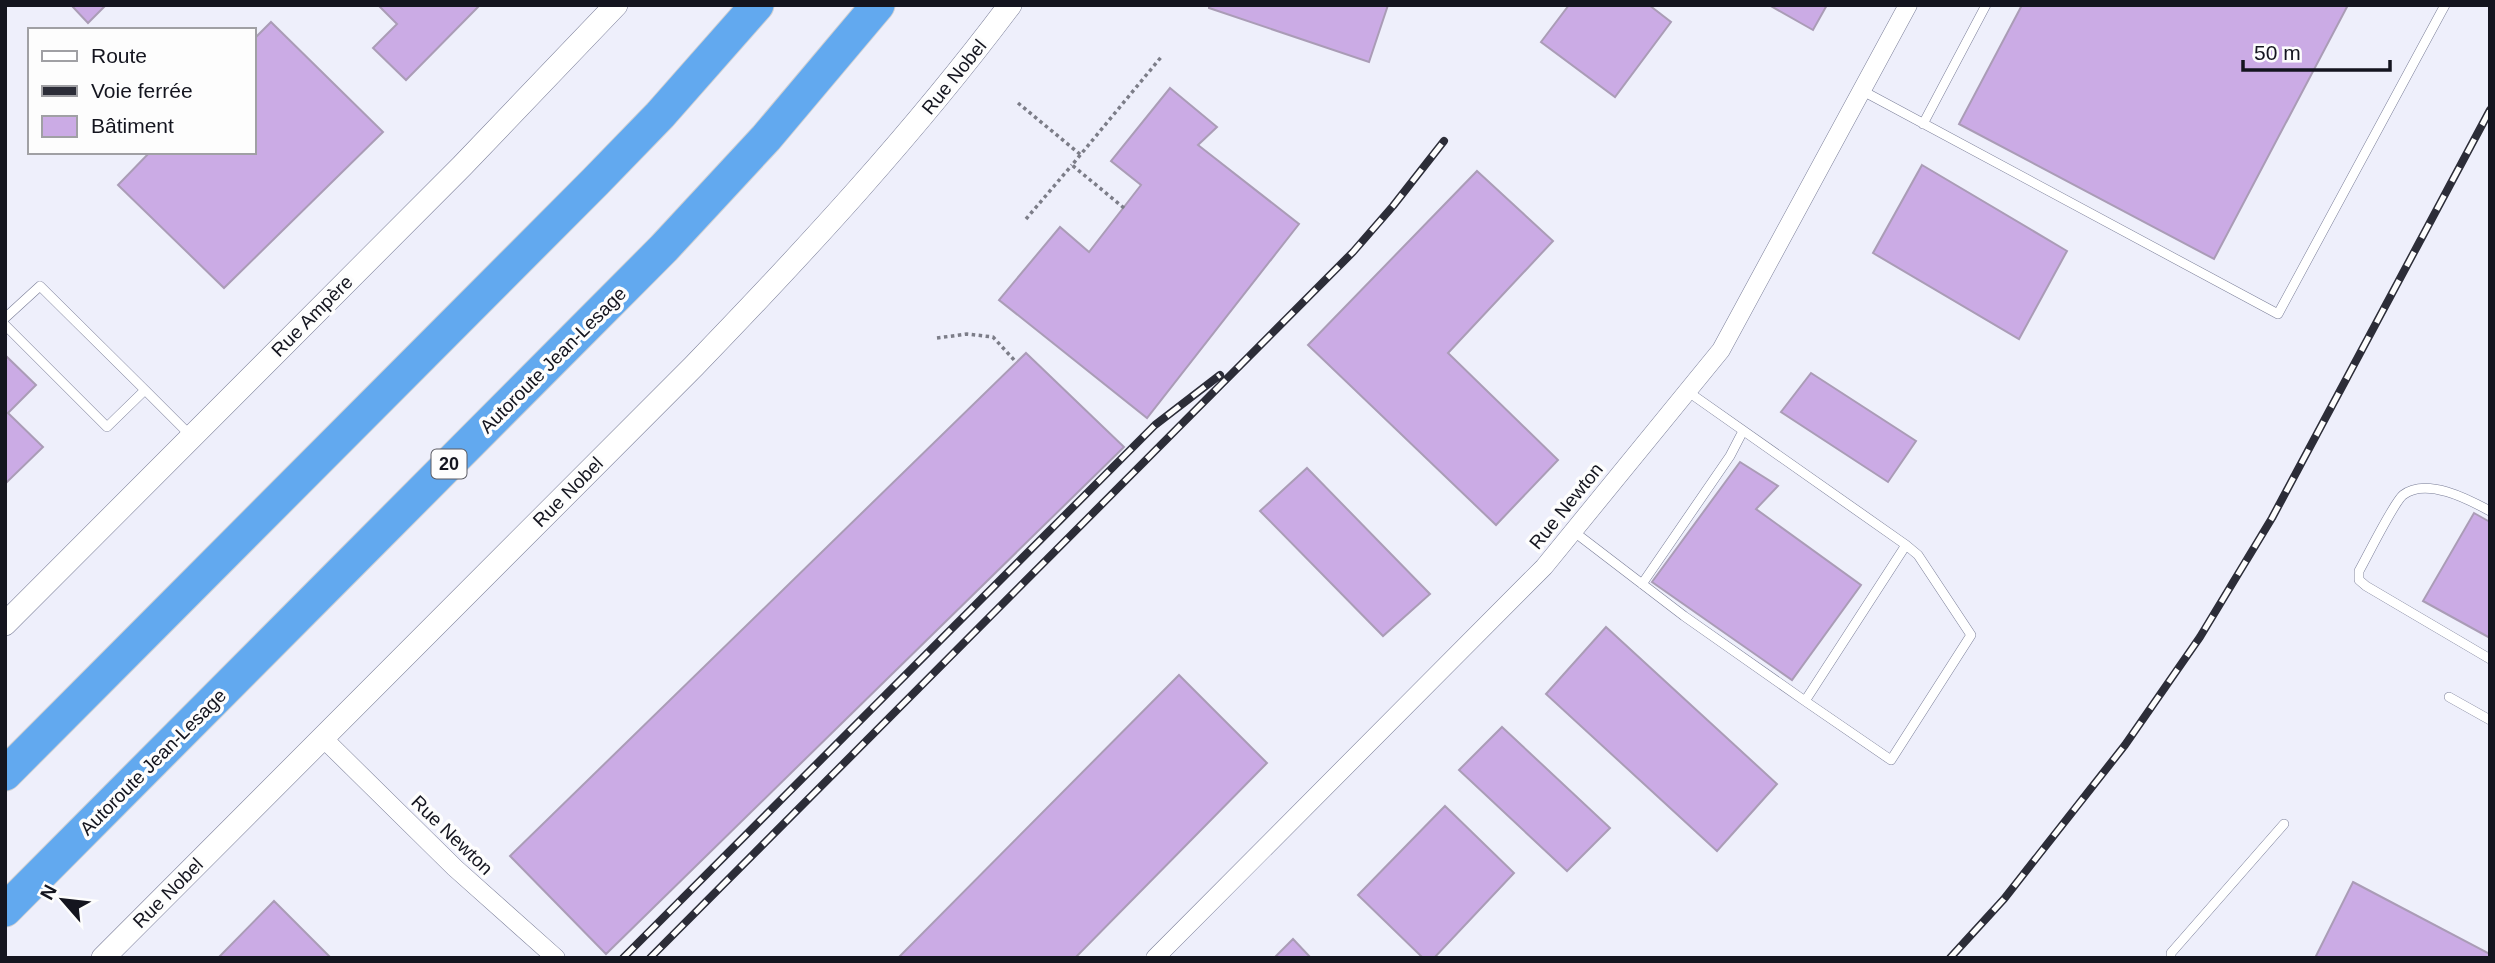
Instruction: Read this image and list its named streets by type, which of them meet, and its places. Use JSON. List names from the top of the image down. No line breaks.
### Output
{"streets":{"highway":["Autoroute Jean-Lesage","20"],"street":["Rue Nobel","Rue Ampère","Rue Newton"]},"crossings":[["Rue Nobel","Rue Newton"]],"legend":["Route","Voie ferrée","Bâtiment"],"scale_bar":"50 m","north":"top left"}
